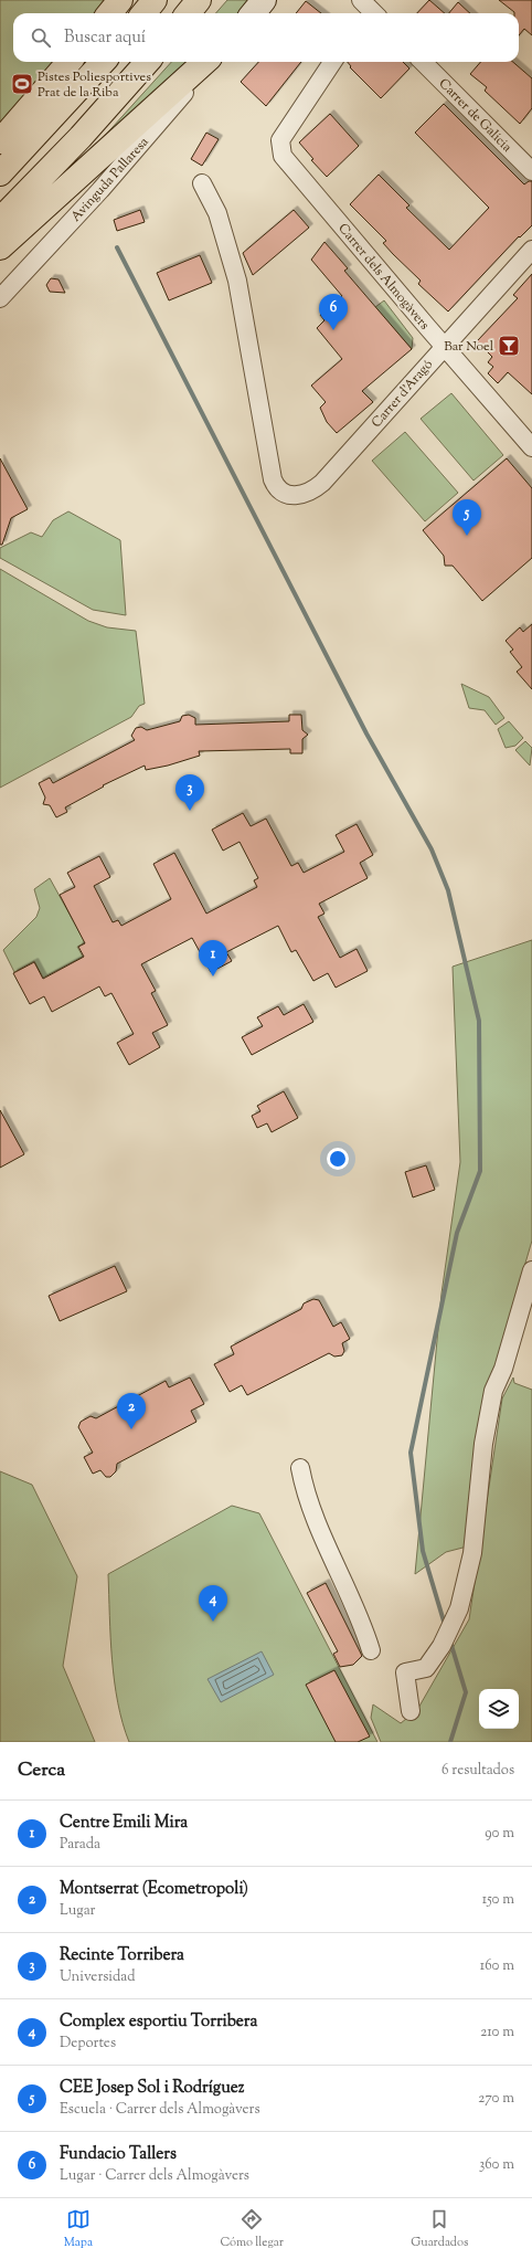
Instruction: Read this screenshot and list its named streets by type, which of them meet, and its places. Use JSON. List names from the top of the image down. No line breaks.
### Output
{"streets":{"street":["Carrer de Galicia","Avinguda Pallaresa","Carrer dels Almogàvers","Carrer d'Aragó"]},"crossings":[["Carrer dels Almogàvers","Carrer d'Aragó"]],"places":{"sports":["Pistes Poliesportives Prat de la Riba"],"bar":["Bar Noel"]},"page":{"search":"Buscar aquí","pins":["6","5","3","1","2","4"],"heading":["Cerca","6 resultados"],"list":[{"mark":"1","name":"Centre Emili Mira","note":"Parada","value":"90 m"},{"mark":"2","name":"Montserrat (Ecometropoli)","note":"Lugar","value":"150 m"},{"mark":"3","name":"Recinte Torribera","note":"Universidad","value":"160 m"},{"mark":"4","name":"Complex esportiu Torribera","note":"Deportes","value":"210 m"},{"mark":"5","name":"CEE Josep Sol i Rodríguez","note":"Escuela · Carrer dels Almogàvers","value":"270 m"},{"mark":"6","name":"Fundacio Tallers","note":"Lugar · Carrer dels Almogàvers","value":"360 m"}],"nav":["Mapa","Cómo llegar","Guardados"]}}
